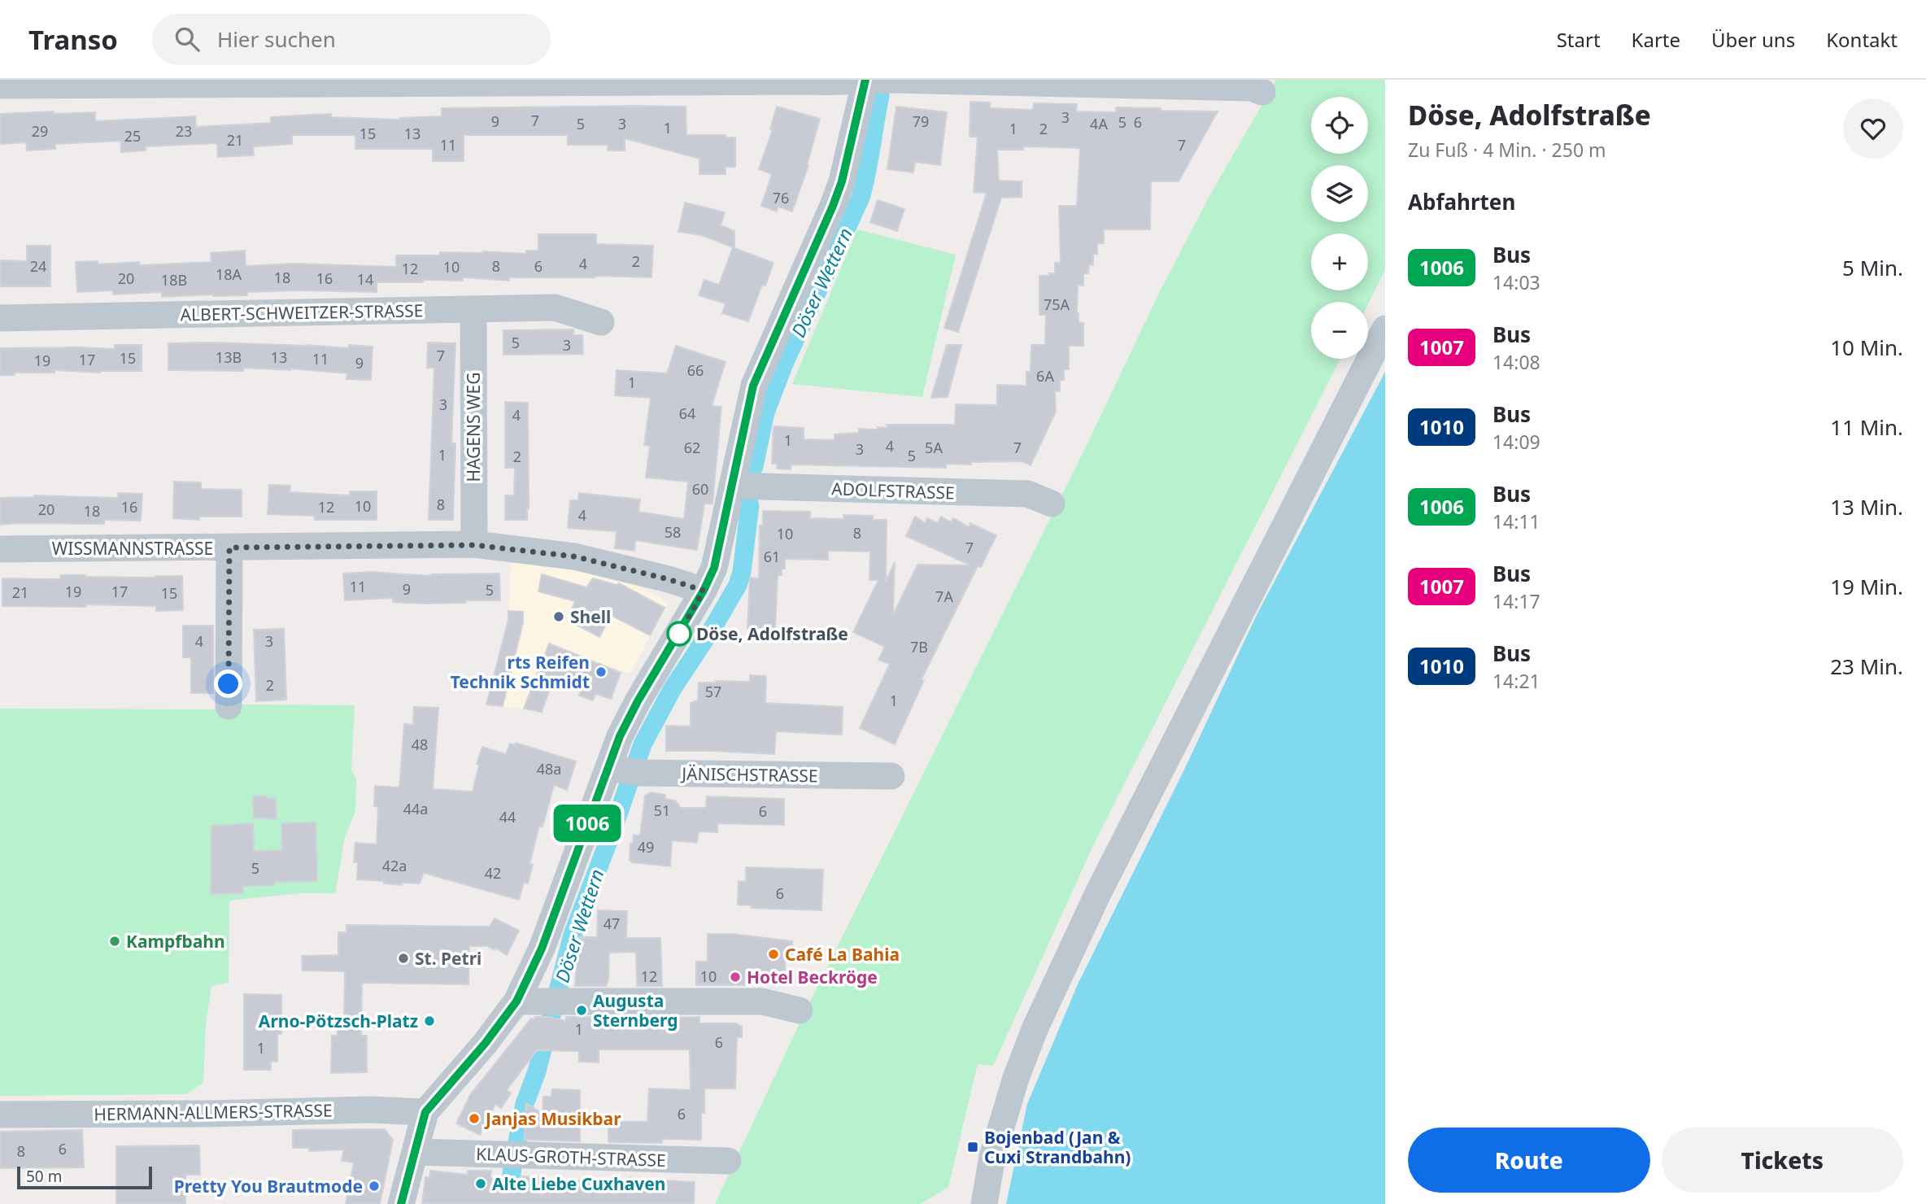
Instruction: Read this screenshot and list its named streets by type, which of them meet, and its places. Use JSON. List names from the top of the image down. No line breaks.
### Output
{"streets":{"street":["ALBERT-SCHWEITZER-STRASSE","HAGENS WEG","ADOLFSTRASSE","WISSMANNSTRASSE","JÄNISCHSTRASSE","HERMANN-ALLMERS-STRASSE","KLAUS-GROTH-STRASSE"]},"crossings":[["ALBERT-SCHWEITZER-STRASSE","HAGENS WEG"],["HAGENS WEG","WISSMANNSTRASSE"]],"water":["Döser Wettern"],"places":{"other":["Shell","Döse, Adolfstraße","rts Reifen Technik Schmidt","Kampfbahn","Café La Bahia","St. Petri","Hotel Beckröge","Augusta Sternberg","Arno-Pötzsch-Platz","Janjas Musikbar","Alte Liebe Cuxhaven","Pretty You Brautmode"],"transit":["Bojenbad (Jan & Cuxi Strandbahn)"]},"lines":["bus line 1006"],"house_numbers":["3","7","9","79","5","6","5","3","4A","1","1","2","29","23","15","13","25","21","11","7","76","2","4","24","8","6","10","12","18A","18","20","16","14","18B","75A","5","3","7","13B","13","15","11","17","19","9","66","6A","1","3","64","4","1","4","62","5A","7","3","1","5","2","60","8","10","16","12","20","18","4","58","8","10","7","61","11","9","5","19","17","21","15","7A","4","3","7B","2","57","1","48","48a","44a","51","6","44","49","42a","5","42","6","47","12","10","1","6","1","6","6","8"],"scale_bar":"50 m","page":{"header":"Transo","search":"Hier suchen","nav":["Start","Karte","Über uns","Kontakt"],"on_map":"1006","heading":[["Döse, Adolfstraße","Zu Fuß · 4 Min. · 250 m"],"Abfahrten"],"map_buttons":["+","−"],"list":[{"mark":"1006","name":"Bus","note":"14:03","value":"5 Min."},{"mark":"1007","name":"Bus","note":"14:08","value":"10 Min."},{"mark":"1010","name":"Bus","note":"14:09","value":"11 Min."},{"mark":"1006","name":"Bus","note":"14:11","value":"13 Min."},{"mark":"1007","name":"Bus","note":"14:17","value":"19 Min."},{"mark":"1010","name":"Bus","note":"14:21","value":"23 Min."}],"buttons":["Route","Tickets"],"scale":"50 m"}}
